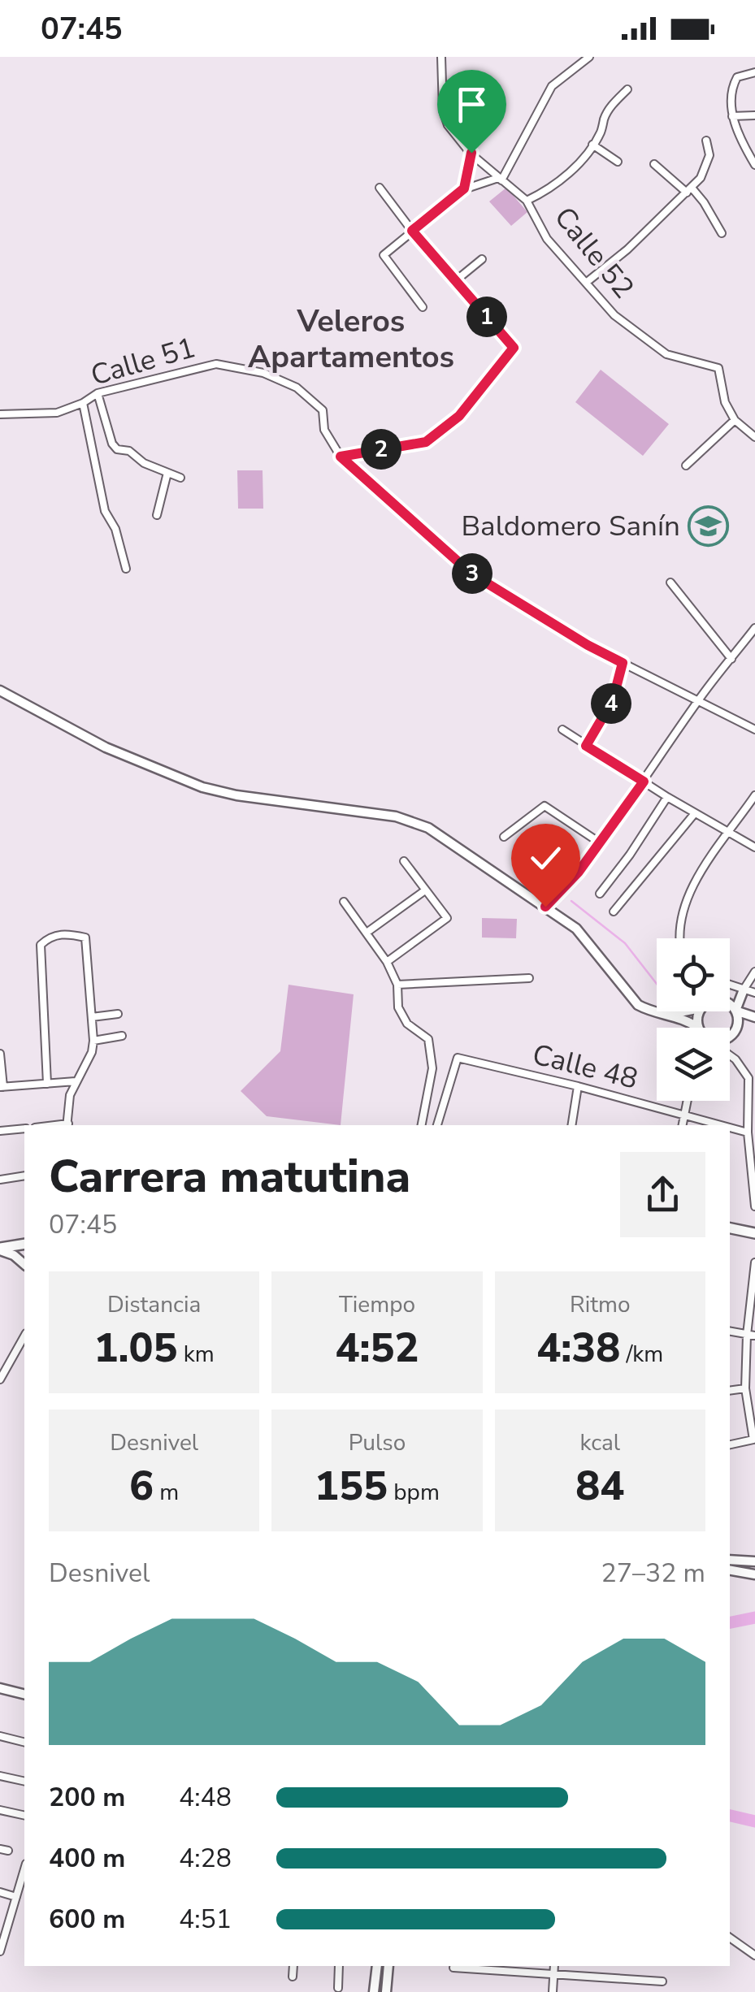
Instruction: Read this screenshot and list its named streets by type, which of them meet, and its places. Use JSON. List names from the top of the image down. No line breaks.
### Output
{"streets":{"street":["Calle 52","Calle 51","Calle 48"]},"districts":["Veleros Apartamentos"],"places":{"school or university":["Baldomero Sanín"]},"page":{"status":"07:45","pins":["1","2","3","4"],"heading":["Carrera matutina","07:45"],"stats":[["Distancia","1.05 km"],["Tiempo","4:52"],["Ritmo","4:38 /km"],["Desnivel","6 m"],["Pulso","155 bpm"],["kcal","84"]],"chart":["Desnivel","27–32 m"],"list":[{"name":"200 m","note":"4:48"},{"name":"400 m","note":"4:28"},{"name":"600 m","note":"4:51"}]}}
